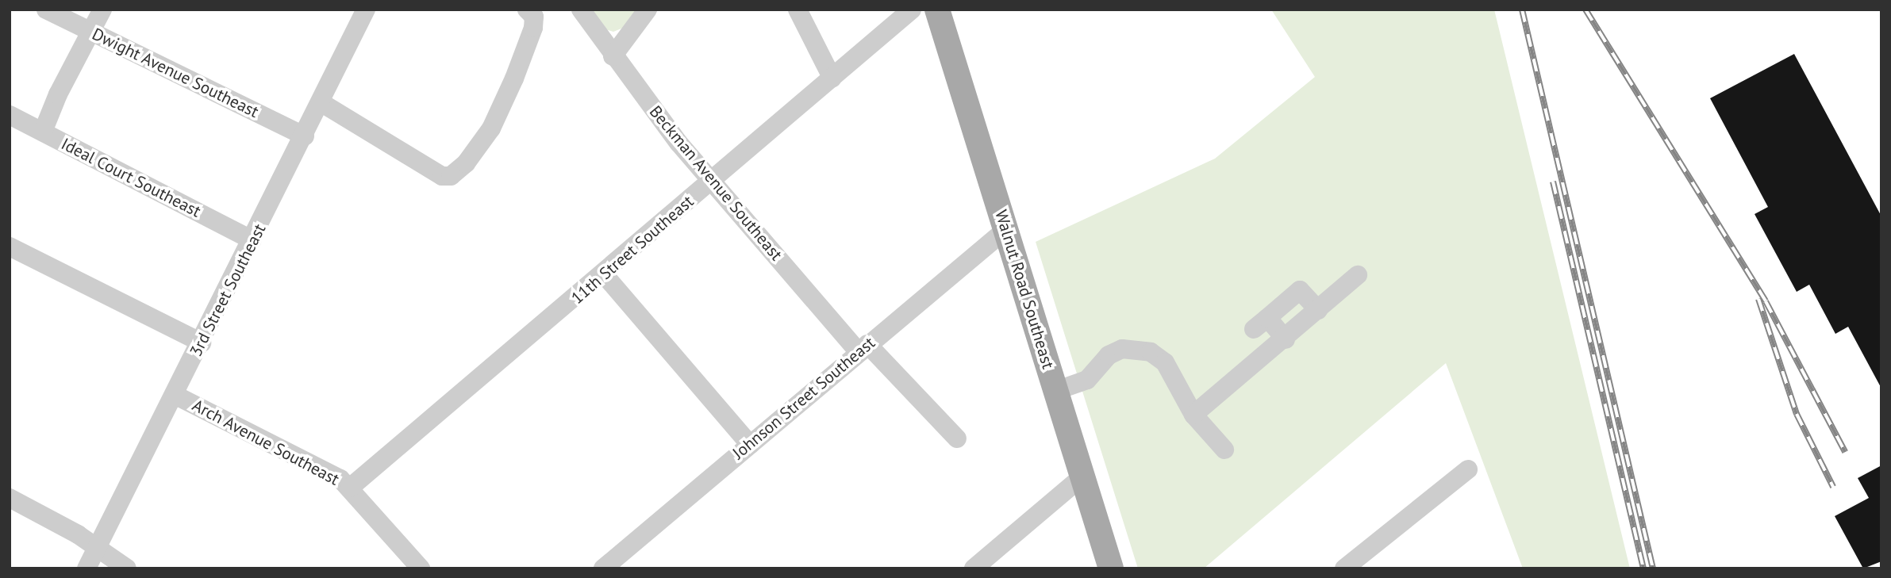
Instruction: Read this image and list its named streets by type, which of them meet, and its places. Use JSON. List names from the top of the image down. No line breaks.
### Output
{"streets":{"main road":["Walnut Road Southeast"],"street":["Dwight Avenue Southeast","Ideal Court Southeast","Beckman Avenue Southeast","11th Street Southeast","3rd Street Southeast","Johnson Street Southeast","Arch Avenue Southeast"]},"crossings":[["Dwight Avenue Southeast","3rd Street Southeast"],["Ideal Court Southeast","3rd Street Southeast"],["Beckman Avenue Southeast","11th Street Southeast"],["Beckman Avenue Southeast","Johnson Street Southeast"],["11th Street Southeast","Arch Avenue Southeast"],["Walnut Road Southeast","Johnson Street Southeast"],["3rd Street Southeast","Arch Avenue Southeast"]]}
